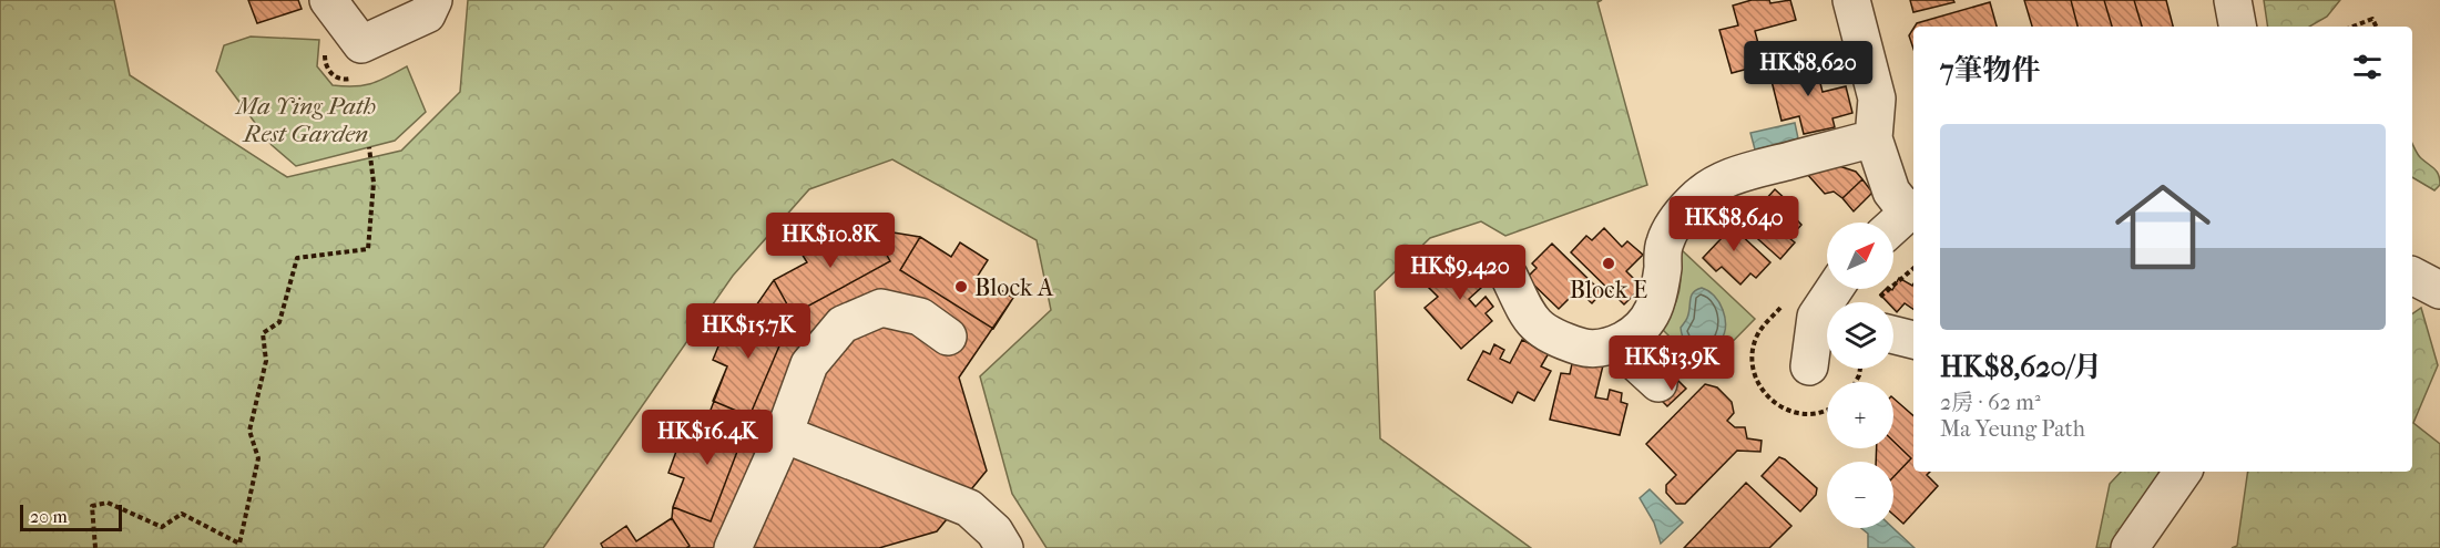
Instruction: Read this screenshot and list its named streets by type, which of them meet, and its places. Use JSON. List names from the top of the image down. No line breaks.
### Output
{"parks":["Ma Ying Path Rest Garden"],"places":["Block E","Block A"],"scale_bar":"20 m","north":"top right","page":{"heading":"7筆物件","price":["HK$8,620","HK$8,640","HK$10.8K","HK$9,420","HK$15.7K","HK$13.9K","HK$16.4K"],"list":[{"name":"HK$8,620/月","note":"2房 · 62 m² · Ma Yeung Path"}],"map_buttons":["+","−"],"scale":"20 m"}}
